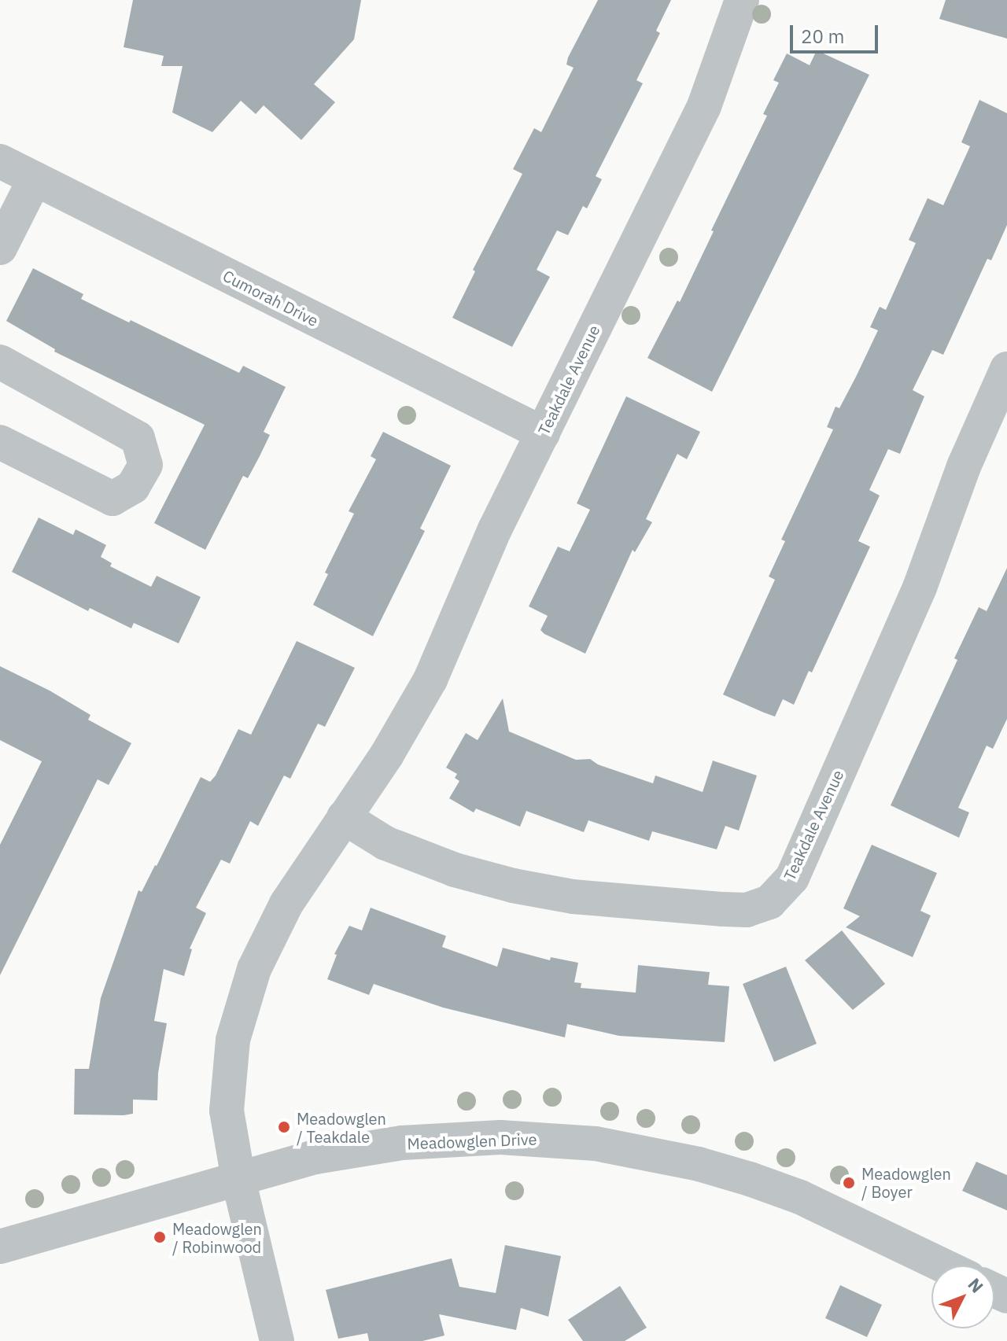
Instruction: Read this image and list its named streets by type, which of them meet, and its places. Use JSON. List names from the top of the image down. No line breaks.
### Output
{"streets":{"street":["Cumorah Drive","Teakdale Avenue","Meadowglen Drive"]},"crossings":[["Cumorah Drive","Teakdale Avenue"],["Teakdale Avenue","Meadowglen Drive"]],"places":["Meadowglen / Teakdale","Meadowglen / Boyer","Meadowglen / Robinwood"],"scale_bar":"20 m","north":"top right"}
